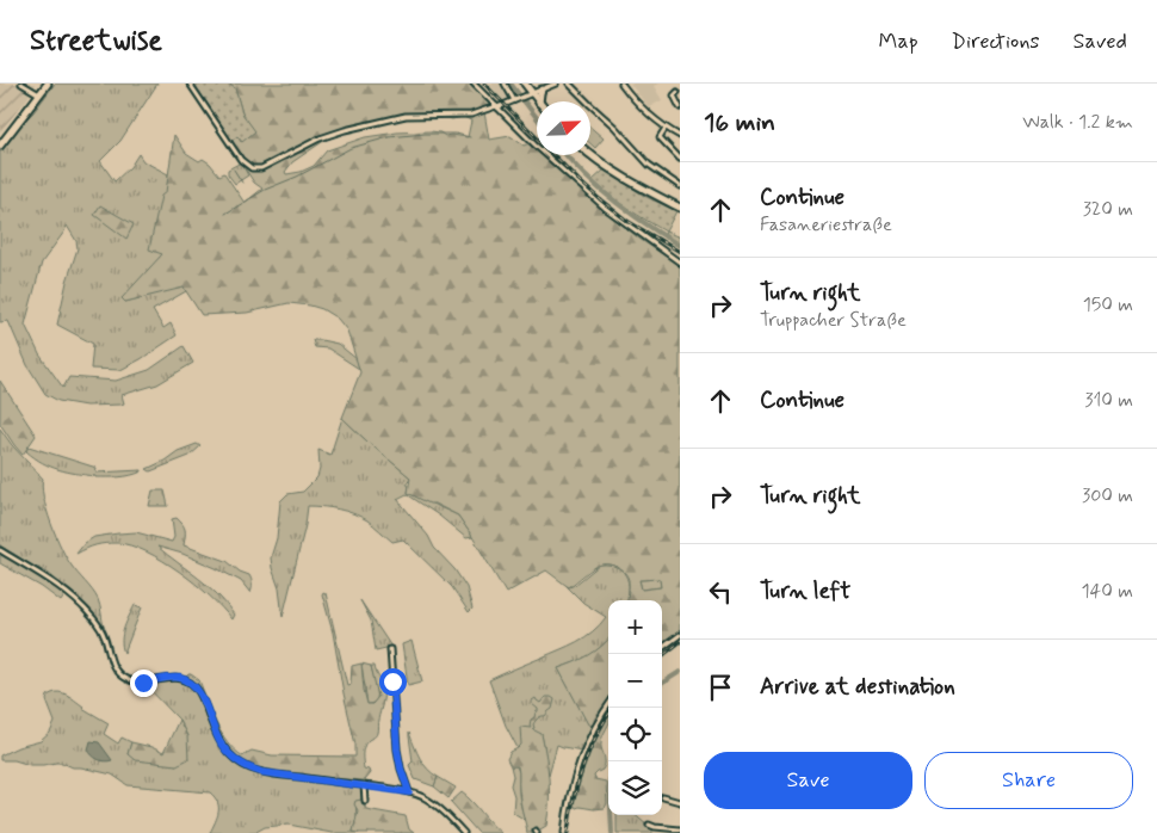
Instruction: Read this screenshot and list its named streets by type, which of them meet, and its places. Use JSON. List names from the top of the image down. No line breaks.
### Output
{"north":"top right","page":{"header":"Streetwise","nav":["Map","Directions","Saved"],"heading":["16 min","Walk · 1.2 km"],"list":[["Continue","Fasaneriestraße","320 m"],["Turn right","Truppacher Straße","150 m"],["Continue","310 m"],["Turn right","300 m"],["Turn left","140 m"],"Arrive at destination"],"map_buttons":["+","−"],"buttons":["Save","Share"]}}
